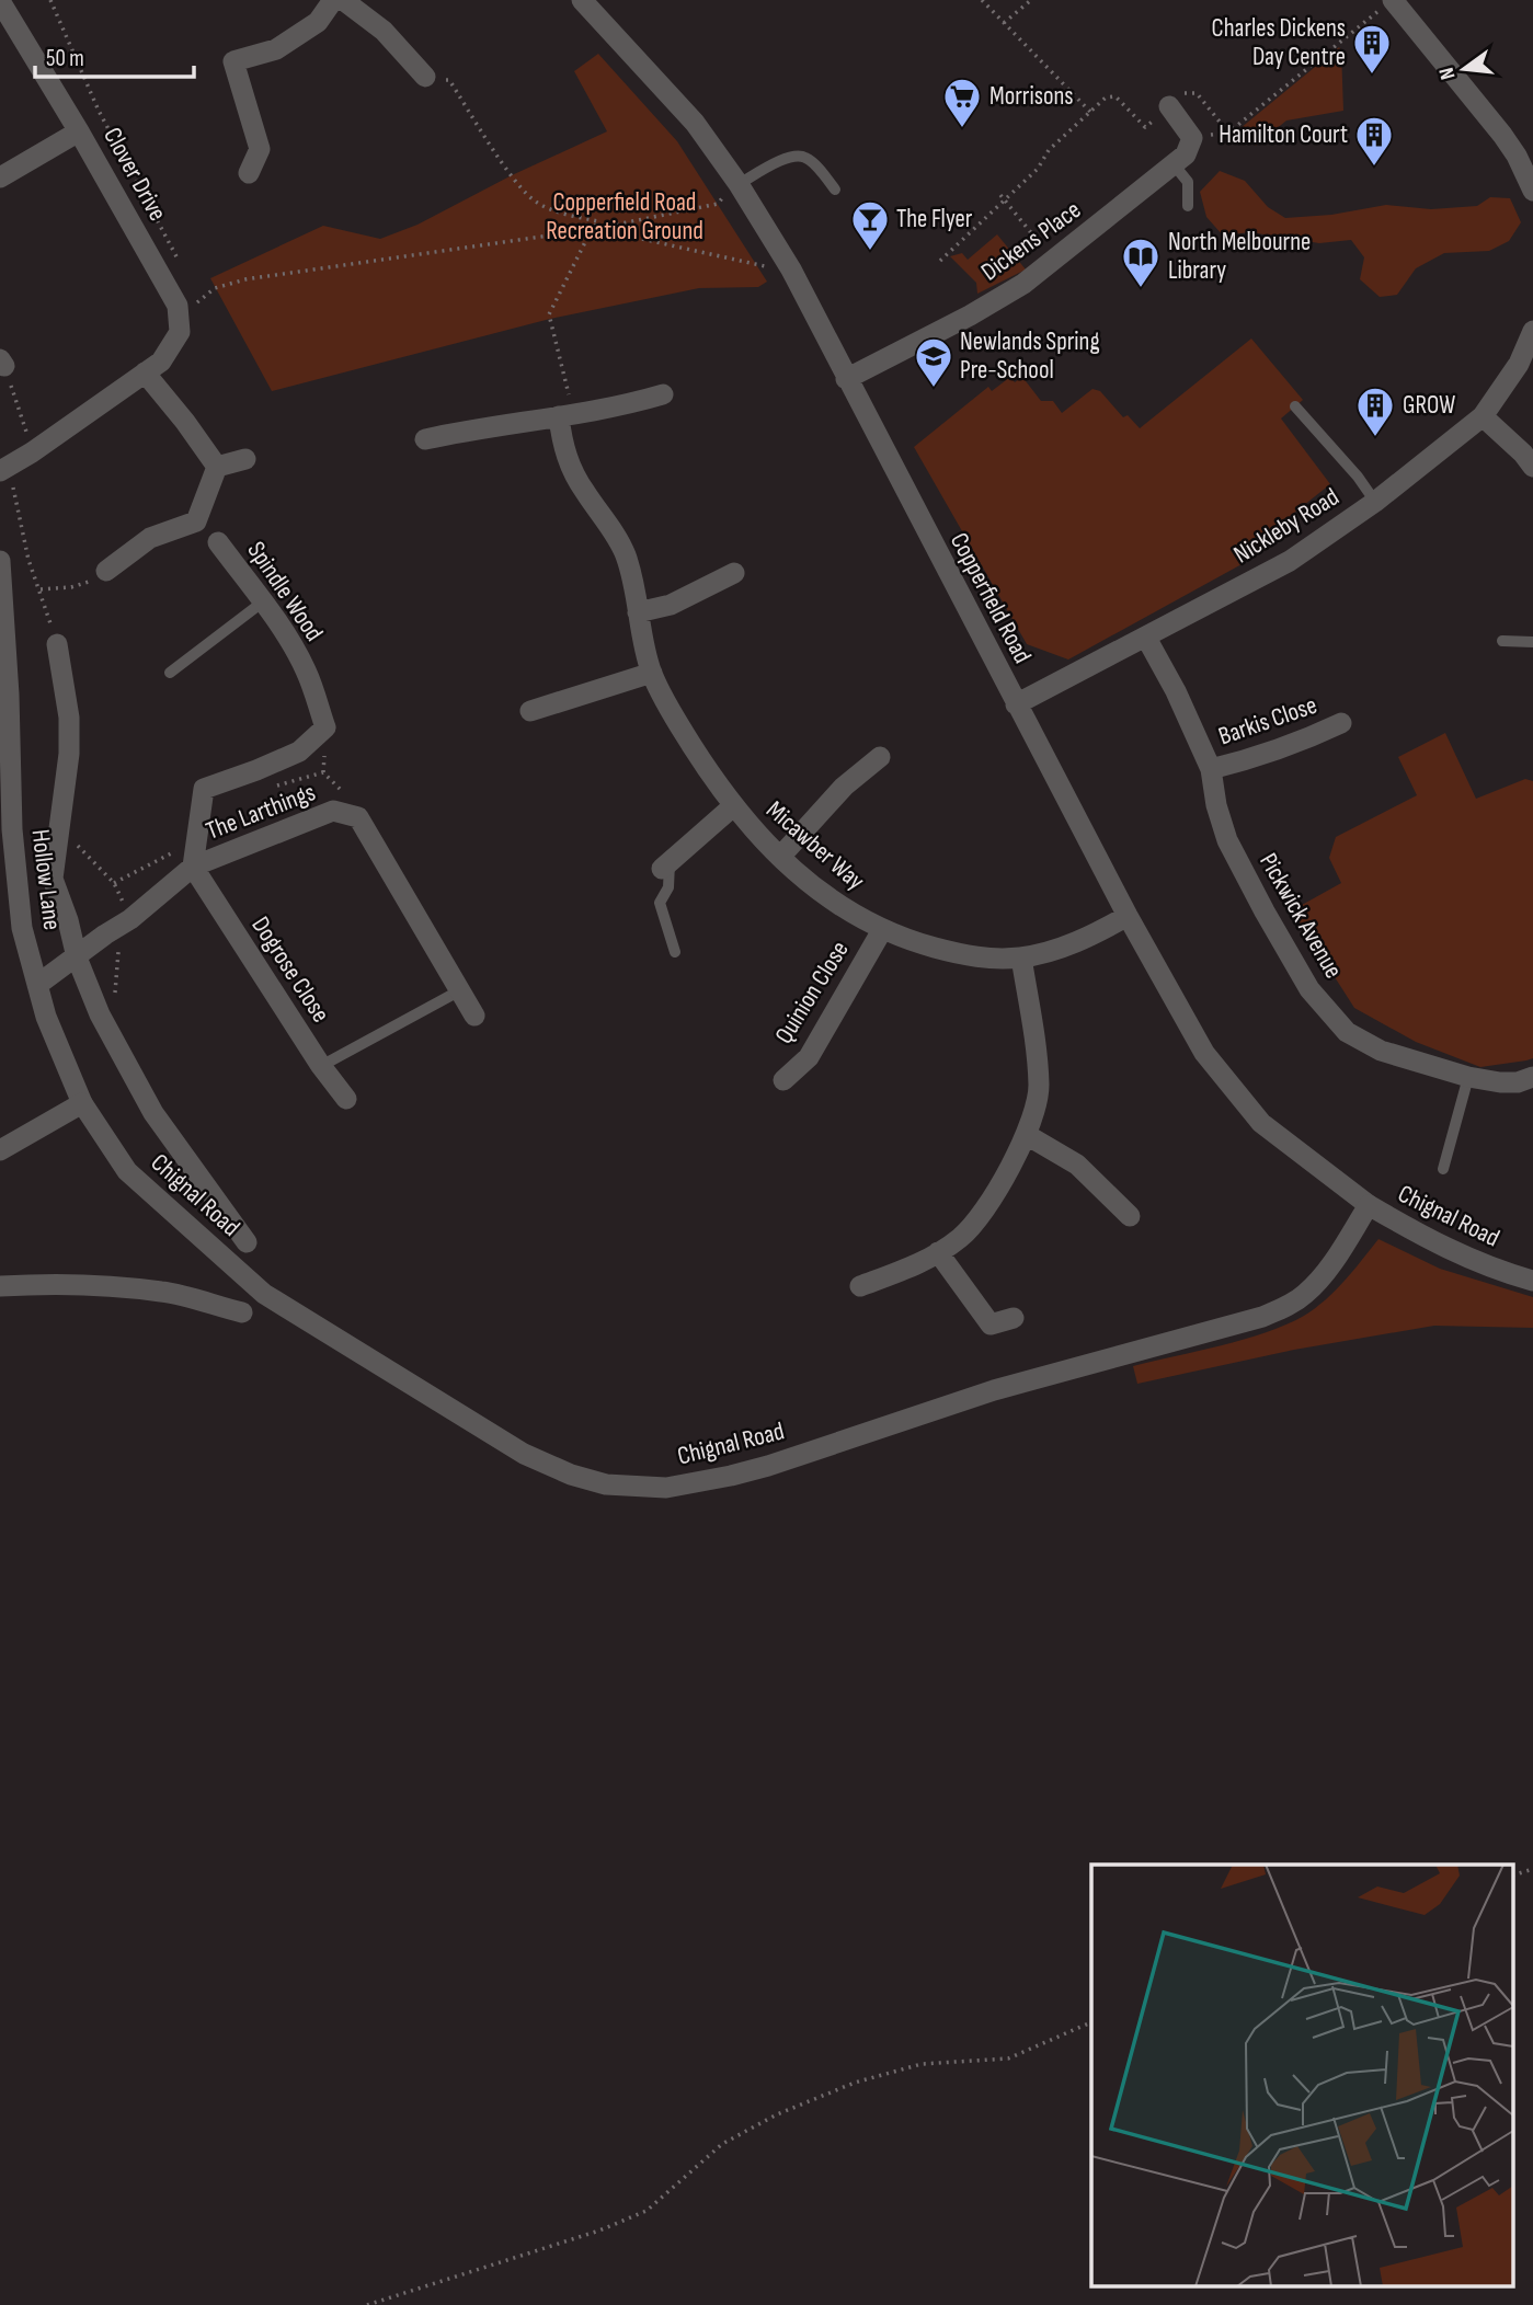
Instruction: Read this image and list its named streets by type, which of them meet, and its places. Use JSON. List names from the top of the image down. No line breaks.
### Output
{"streets":{"street":["Clover Drive","Dickens Place","Nickleby Road","Spindle Wood","Copperfield Road","Barkis Close","The Larthings","Micawber Way","Hollow Lane","Pickwick Avenue","Dogrose Close","Quinion Close","Chignal Road"]},"crossings":[["Dickens Place","Copperfield Road"],["Nickleby Road","Copperfield Road"],["Nickleby Road","Pickwick Avenue"],["Spindle Wood","The Larthings"],["Spindle Wood","Dogrose Close"],["Copperfield Road","Micawber Way"],["Copperfield Road","Chignal Road"],["Barkis Close","Pickwick Avenue"],["The Larthings","Hollow Lane"],["The Larthings","Dogrose Close"],["Micawber Way","Quinion Close"],["Hollow Lane","Chignal Road"]],"parks":["Copperfield Road Recreation Ground"],"places":{"building":["Charles Dickens Day Centre","Hamilton Court","GROW"],"supermarket":["Morrisons"],"bar":["The Flyer"],"library":["North Melbourne Library"],"school or university":["Newlands Spring Pre-School"]},"scale_bar":"50 m","north":"left"}
